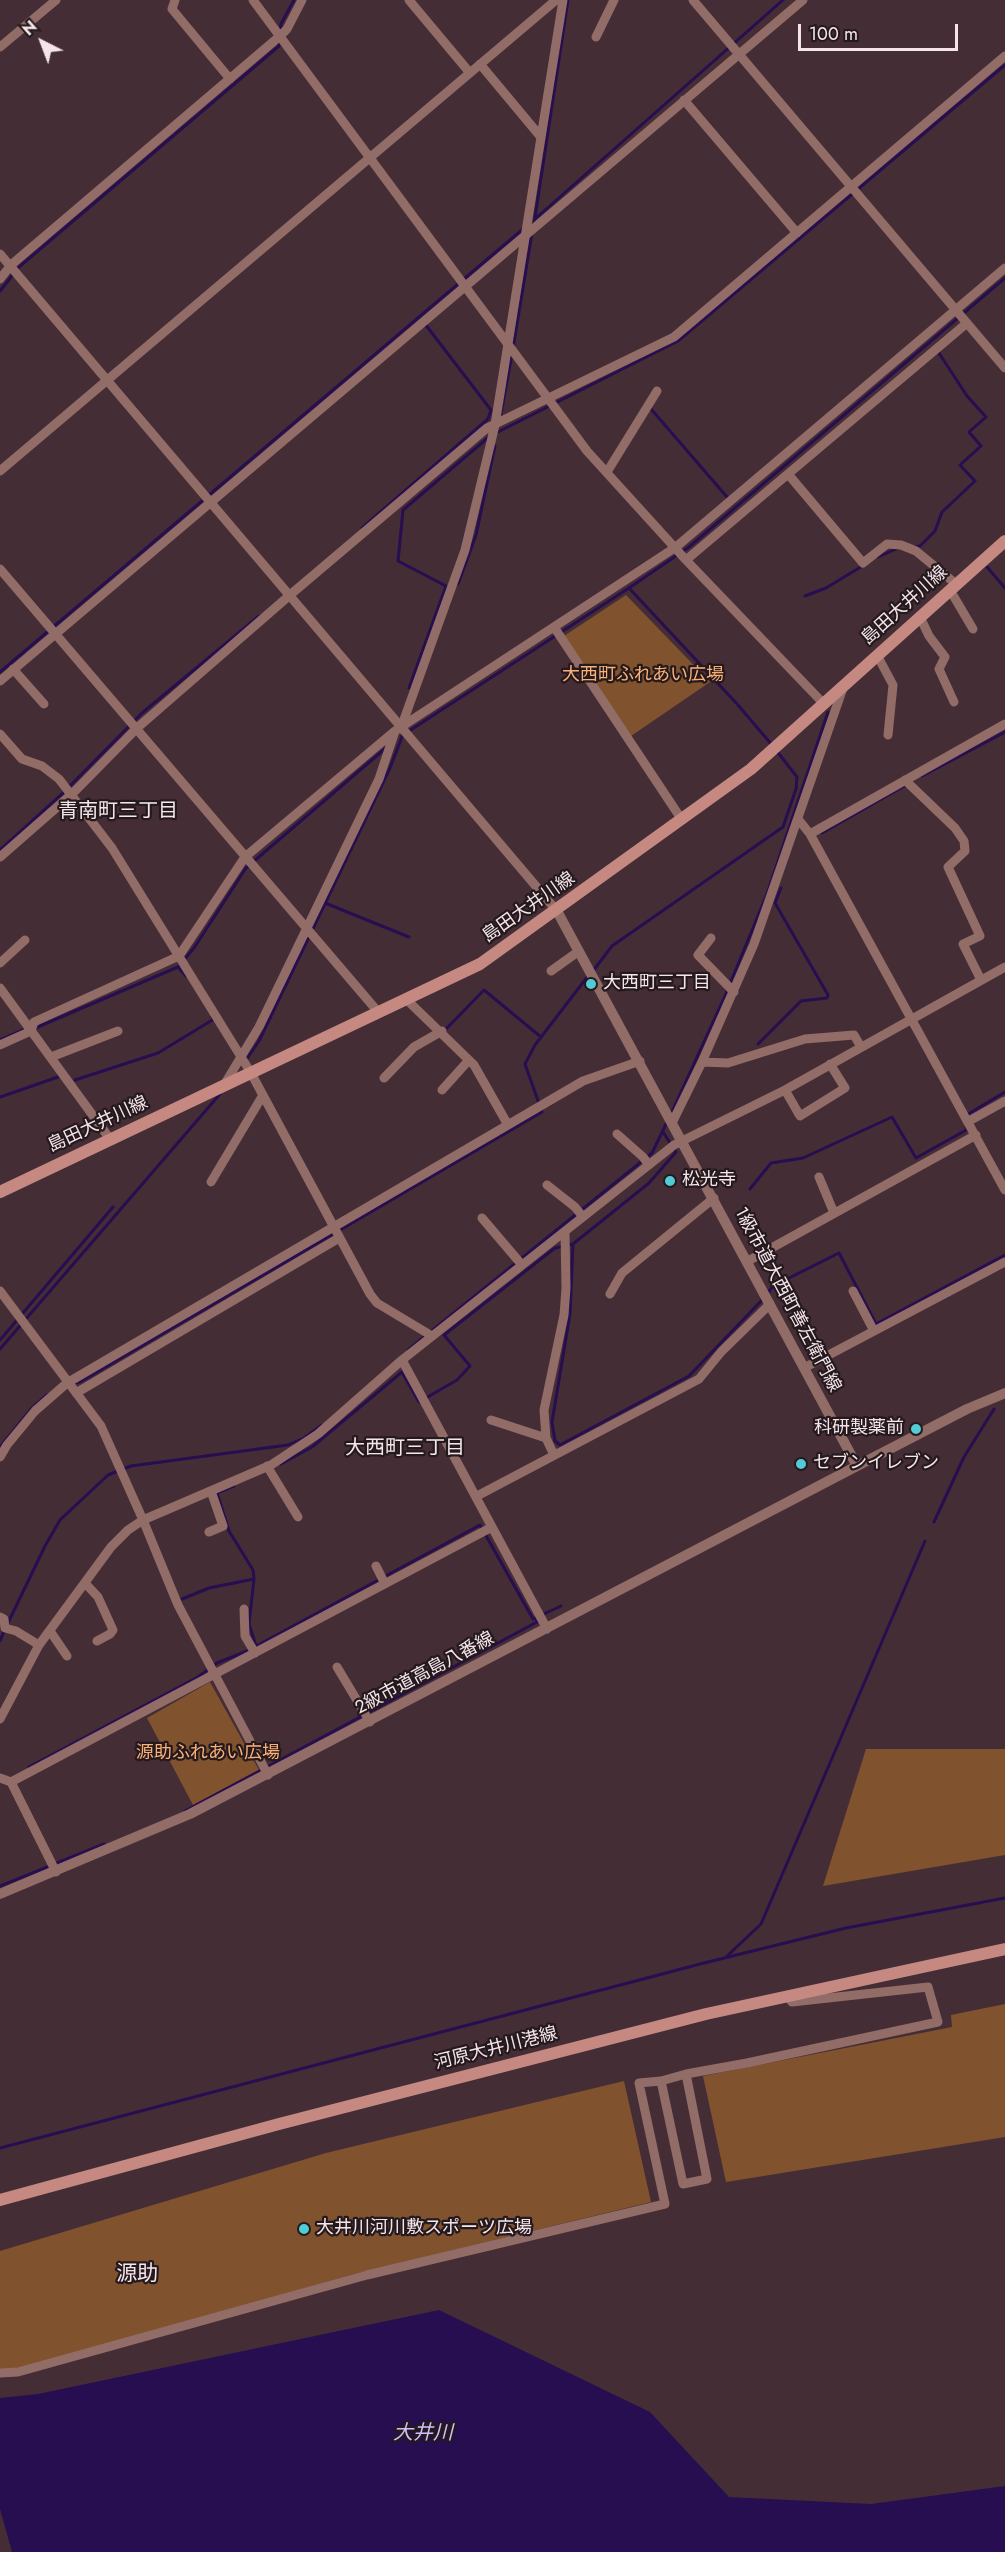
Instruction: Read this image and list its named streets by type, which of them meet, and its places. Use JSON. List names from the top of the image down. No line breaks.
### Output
{"streets":{"main road":["島田大井川線","河原大井川港線"],"street":["1級市道大西町善左衛門線","2級市道高島八番線"]},"crossings":[["島田大井川線","1級市道大西町善左衛門線"],["1級市道大西町善左衛門線","2級市道高島八番線"]],"districts":["青南町三丁目","大西町三丁目","源助"],"water":["大井川"],"parks":["大西町ふれあい広場","源助ふれあい広場"],"places":["大西町三丁目","松光寺","科研製薬前","セブンイレブン","大井川河川敷スポーツ広場"],"scale_bar":"100 m","north":"top left"}
